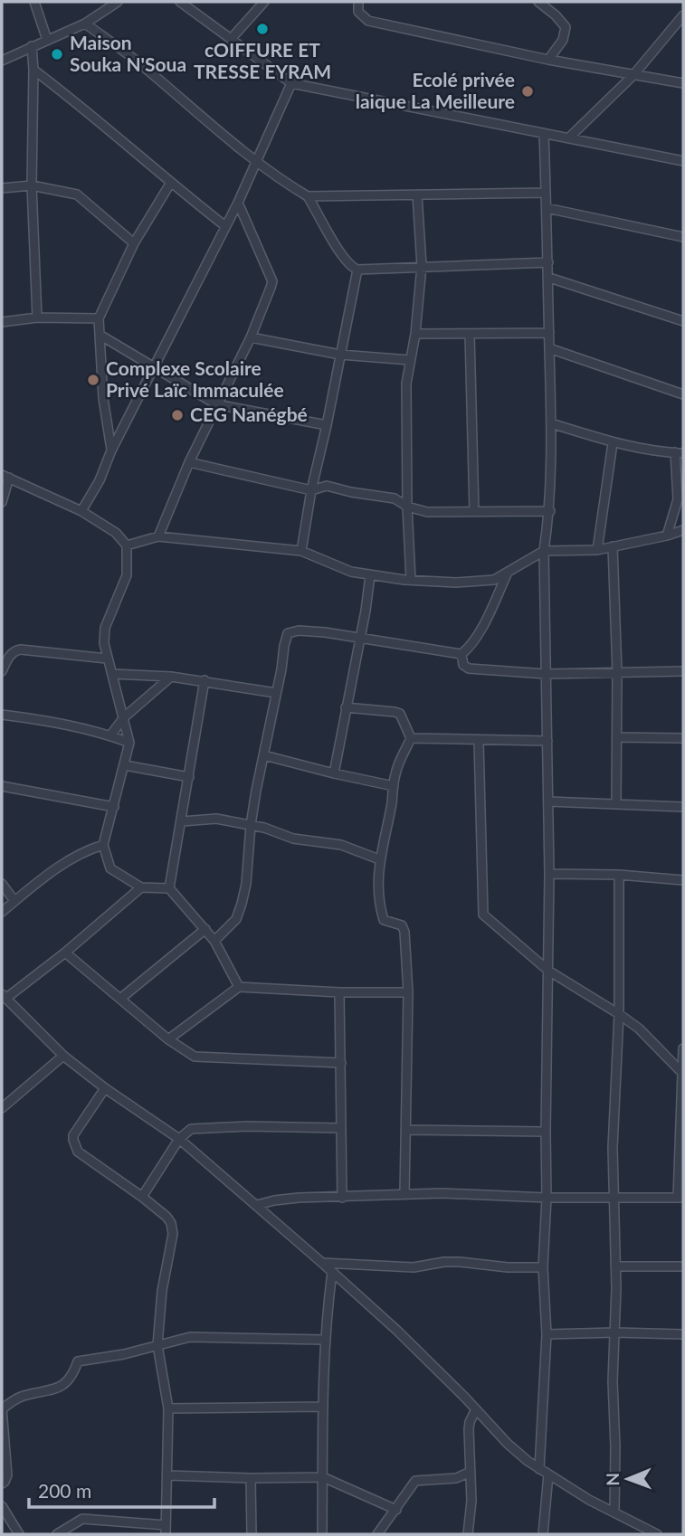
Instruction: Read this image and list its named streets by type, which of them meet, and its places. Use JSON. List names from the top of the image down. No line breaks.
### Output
{"places":["cOIFFURE ET TRESSE EYRAM","Maison Souka N'Soua","Ecolé privée laique La Meilleure","Complexe Scolaire Privé Laïc Immaculée","CEG Nanégbé"],"scale_bar":"200 m","north":"left"}
